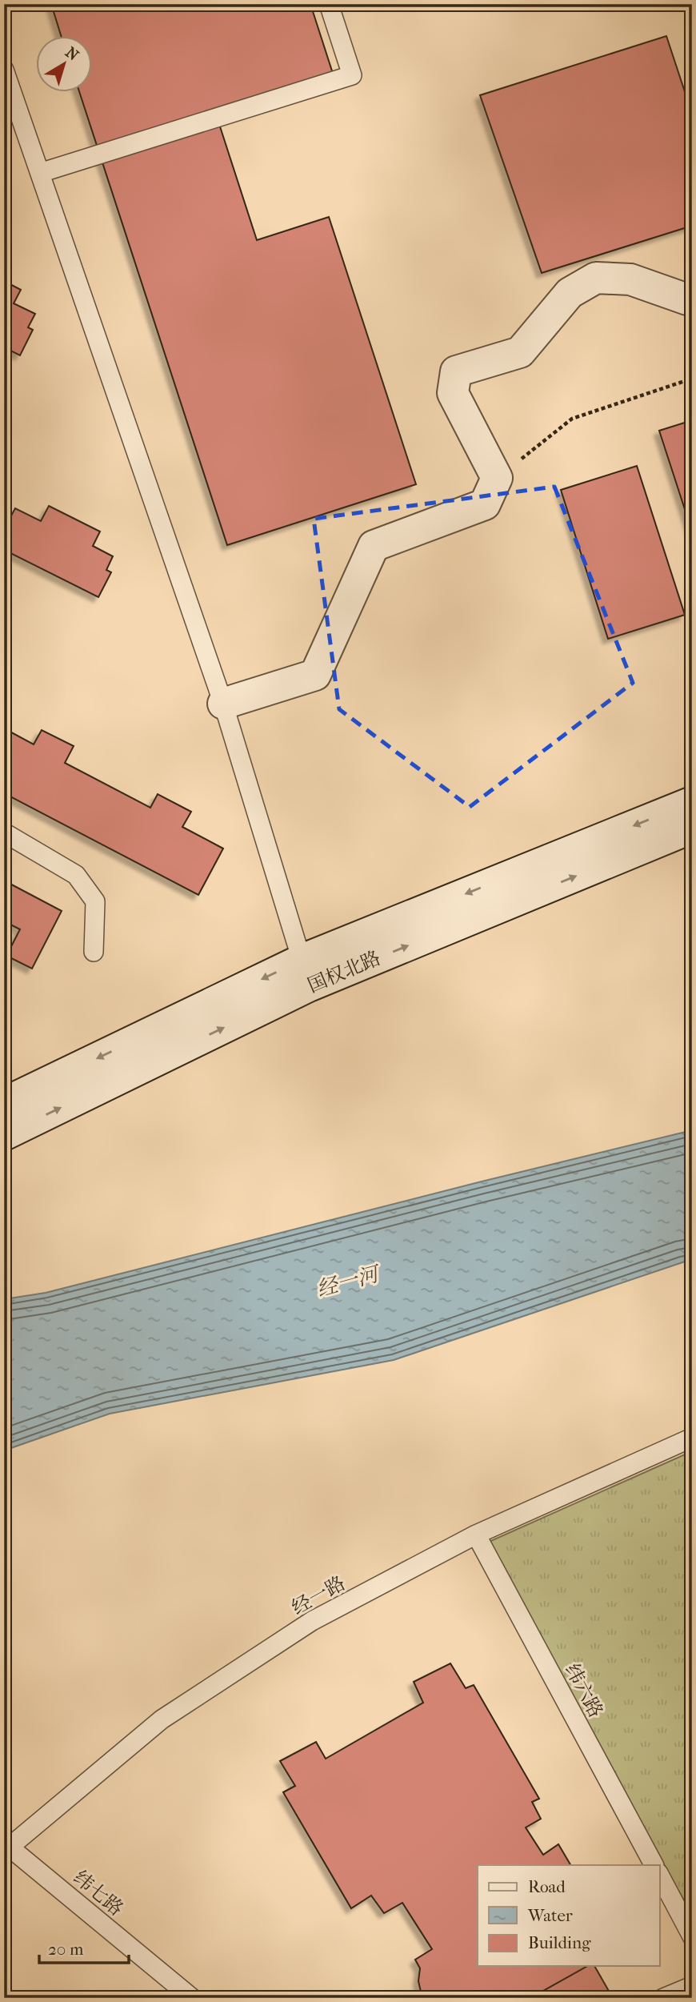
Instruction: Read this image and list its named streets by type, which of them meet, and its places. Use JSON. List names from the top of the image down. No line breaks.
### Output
{"streets":{"main road":["国权北路"],"lane":["经一路","纬六路","纬七路"]},"crossings":[["经一路","纬六路"],["经一路","纬七路"]],"water":["经一河"],"legend":["Road","Water","Building"],"scale_bar":"20 m","north":"top right"}
